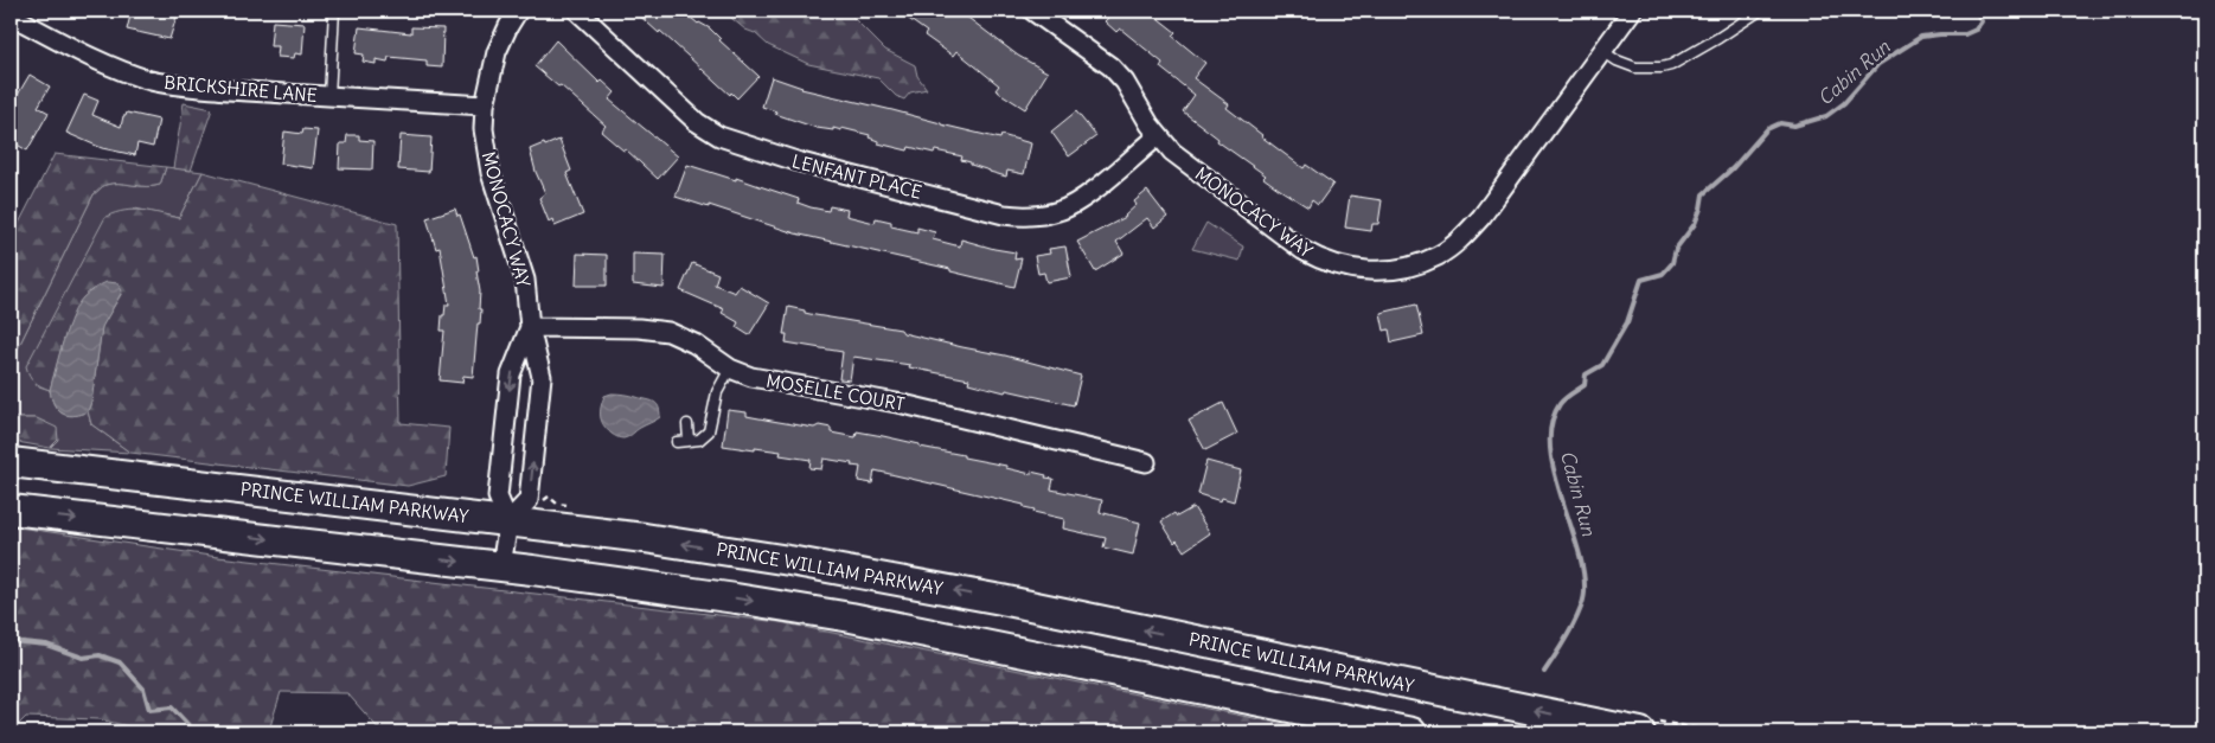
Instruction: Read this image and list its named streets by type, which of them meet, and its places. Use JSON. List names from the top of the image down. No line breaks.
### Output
{"streets":{"highway":["PRINCE WILLIAM PARKWAY"],"street":["BRICKSHIRE LANE","LENFANT PLACE","MONOCACY WAY","MOSELLE COURT"]},"crossings":[["BRICKSHIRE LANE","MONOCACY WAY"],["LENFANT PLACE","MONOCACY WAY"],["MONOCACY WAY","MOSELLE COURT"],["MONOCACY WAY","PRINCE WILLIAM PARKWAY"]],"water":["Cabin Run"]}
